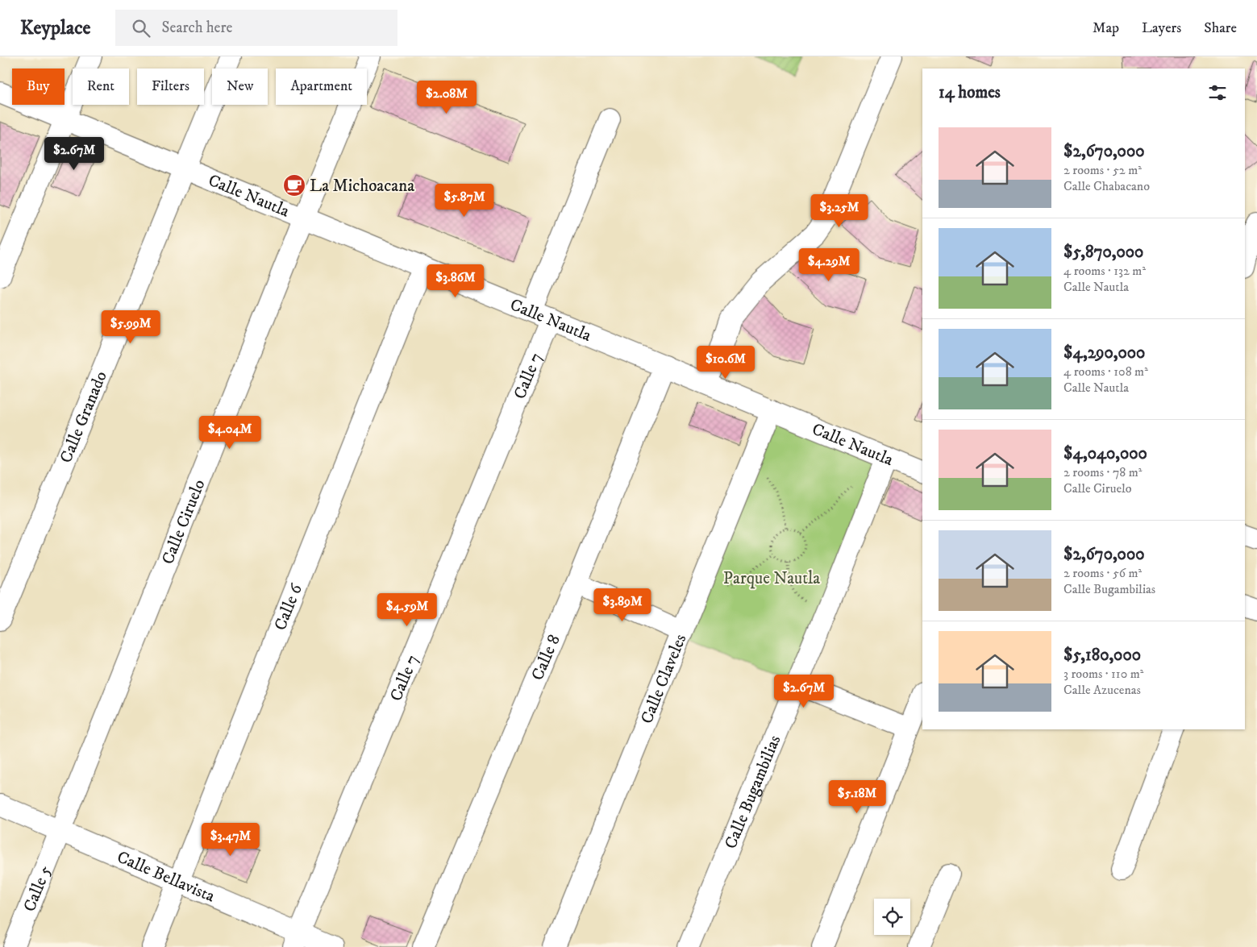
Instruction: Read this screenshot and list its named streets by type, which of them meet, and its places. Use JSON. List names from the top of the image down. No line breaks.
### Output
{"streets":{"street":["Calle Nautla","Calle 7","Calle Granado","Calle Ciruelo","Calle 6","Calle 8","Calle Claveles","Calle Bugambilias","Calle Bellavista","Calle 5"]},"crossings":[["Calle Nautla","Calle 7"],["Calle Nautla","Calle Granado"],["Calle Nautla","Calle Ciruelo"],["Calle Nautla","Calle 6"],["Calle Nautla","Calle 8"],["Calle Nautla","Calle Claveles"],["Calle Nautla","Calle Bugambilias"],["Calle 7","Calle Bellavista"],["Calle Ciruelo","Calle Bellavista"],["Calle Ciruelo","Calle 5"],["Calle 6","Calle Bellavista"],["Calle Bellavista","Calle 5"]],"parks":["Parque Nautla"],"places":{"cafe":["La Michoacana"]},"page":{"header":"Keyplace","search":"Search here","nav":["Map","Layers","Share"],"chip":["Buy","Rent","Filters","New","Apartment"],"heading":"14 homes","price":["$2.08M","$2.67M","$5.87M","$3.25M","$4.29M","$3.86M","$5.99M","$10.6M","$4.04M","$3.89M","$4.59M","$2.67M","$5.18M","$3.47M"],"list":[{"name":"$2,670,000","note":"2 rooms · 52 m² · Calle Chabacano"},{"name":"$5,870,000","note":"4 rooms · 132 m² · Calle Nautla"},{"name":"$4,290,000","note":"4 rooms · 108 m² · Calle Nautla"},{"name":"$4,040,000","note":"2 rooms · 78 m² · Calle Ciruelo"},{"name":"$2,670,000","note":"2 rooms · 56 m² · Calle Bugambilias"},{"name":"$5,180,000","note":"3 rooms · 110 m² · Calle Azucenas"}]}}
